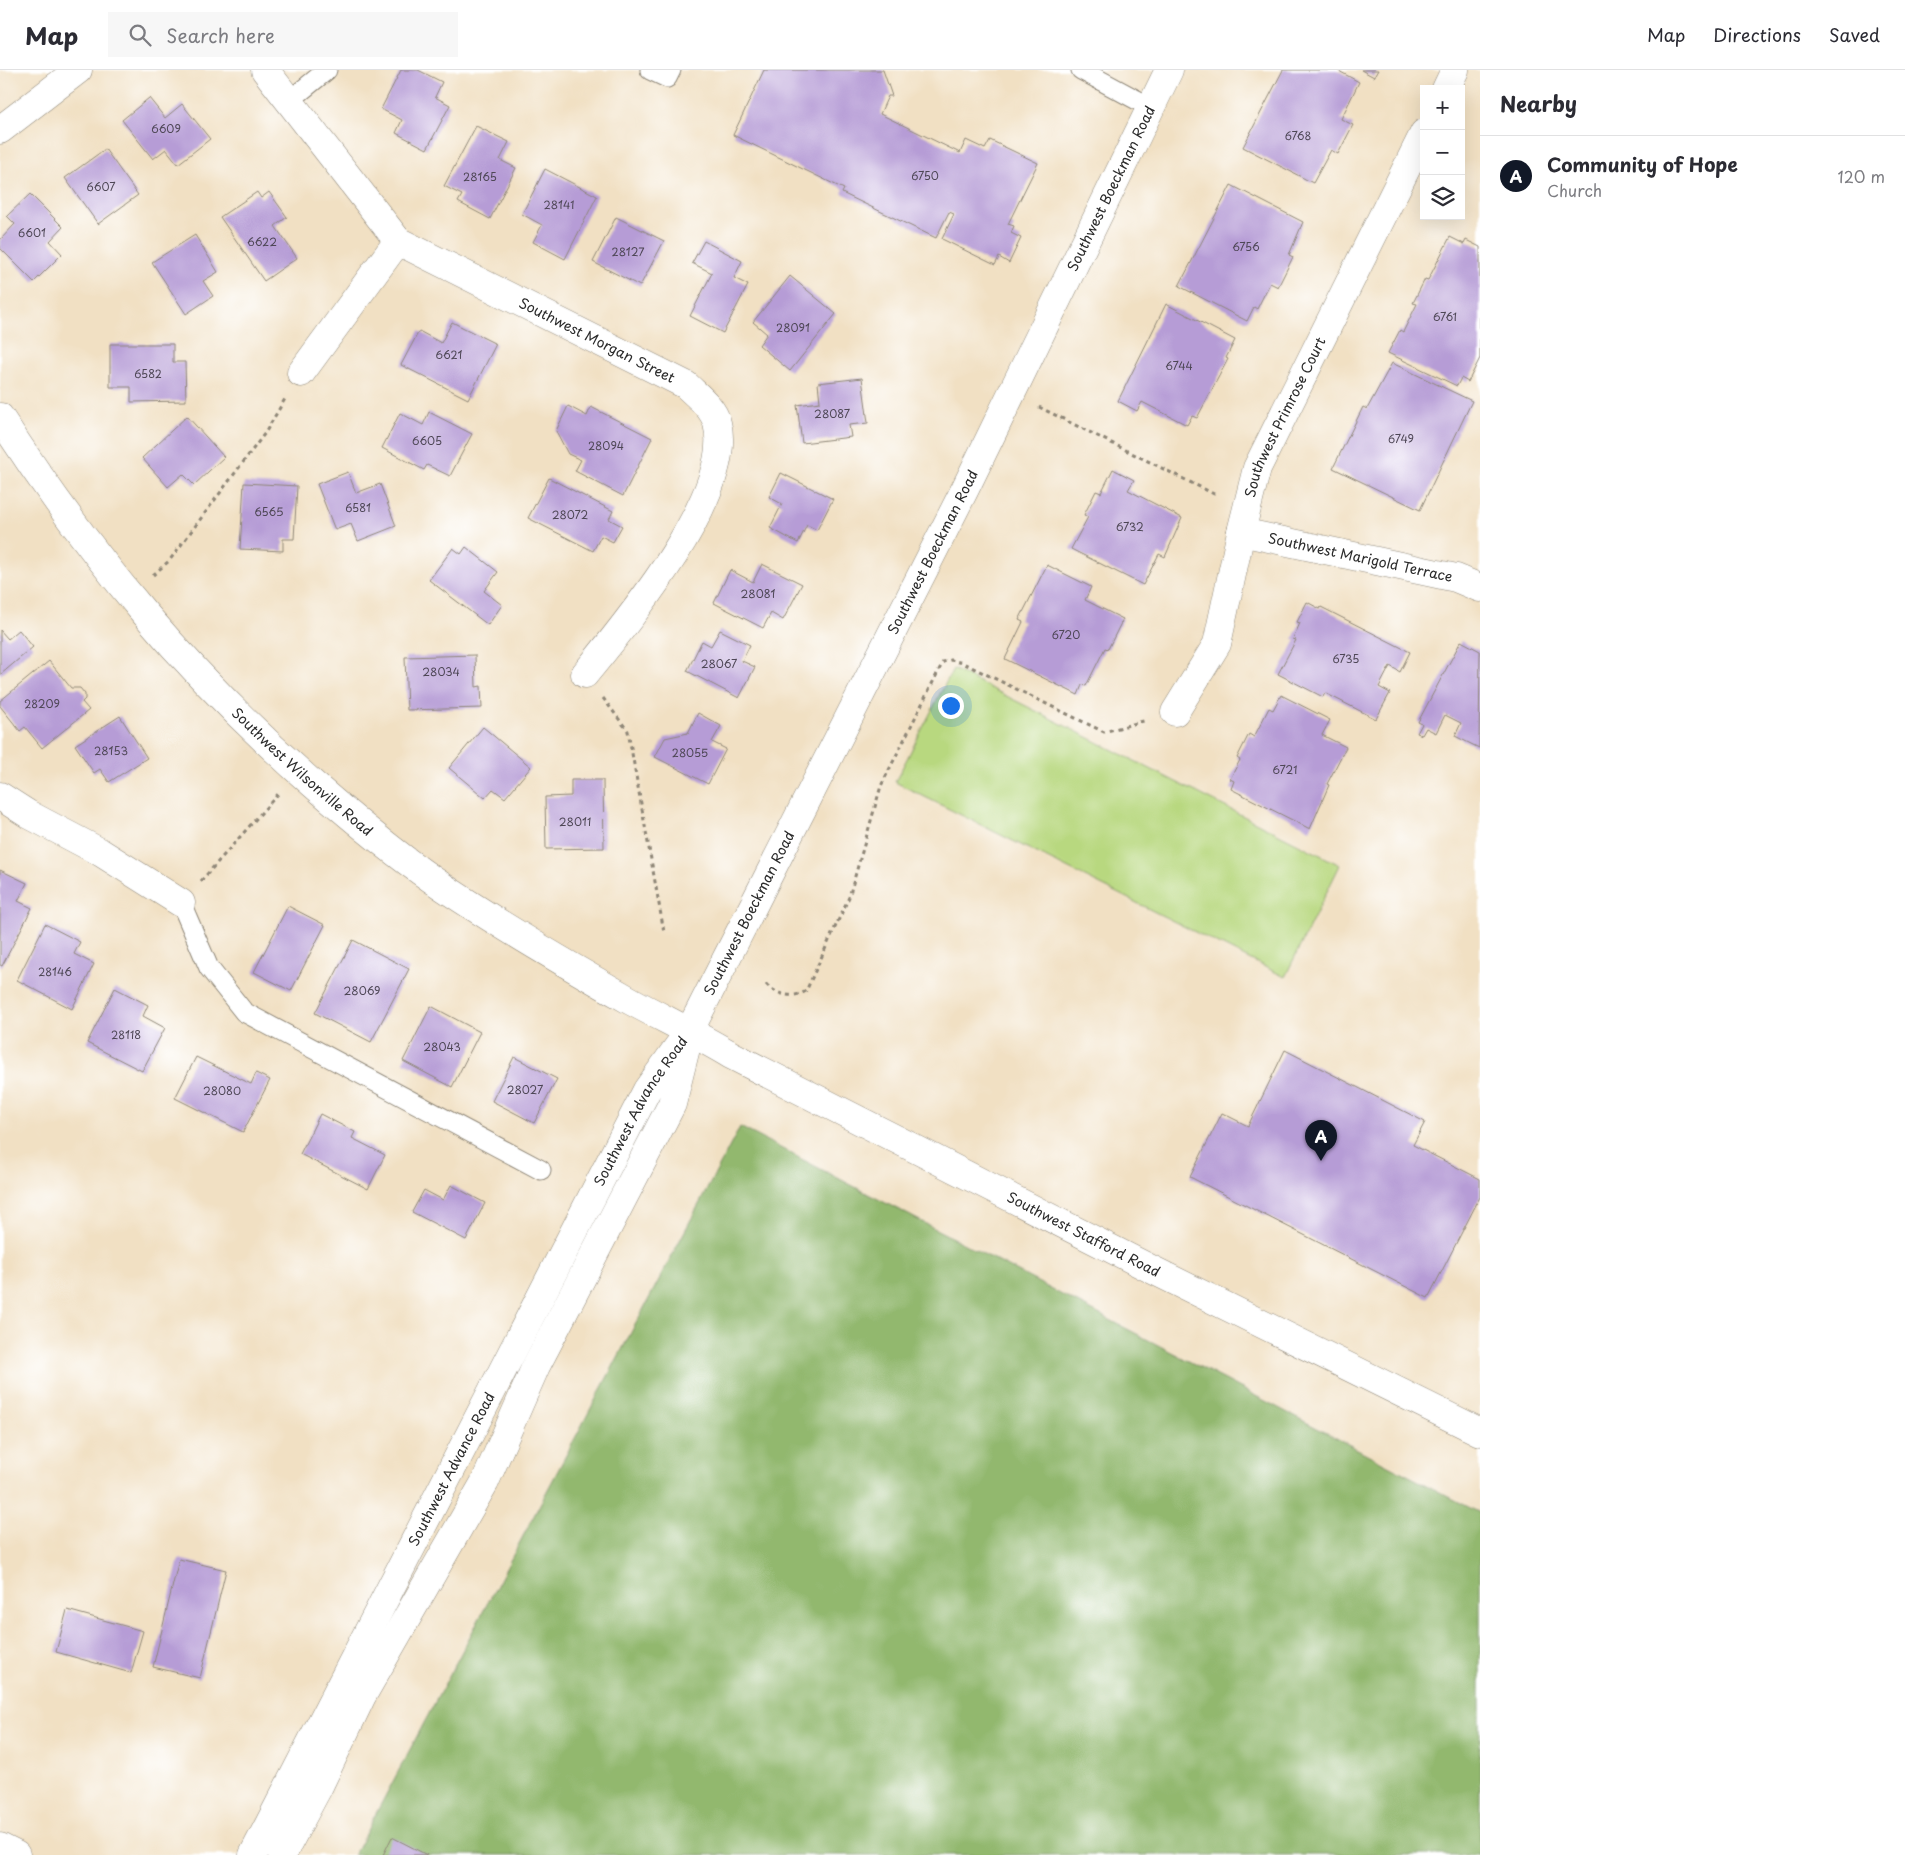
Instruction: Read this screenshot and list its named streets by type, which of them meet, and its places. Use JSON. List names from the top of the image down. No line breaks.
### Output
{"streets":{"street":["Southwest Boeckman Road","Southwest Morgan Street","Southwest Primrose Court","Southwest Marigold Terrace","Southwest Wilsonville Road","Southwest Advance Road","Southwest Stafford Road"]},"crossings":[["Southwest Boeckman Road","Southwest Wilsonville Road"],["Southwest Boeckman Road","Southwest Advance Road"],["Southwest Boeckman Road","Southwest Stafford Road"],["Southwest Primrose Court","Southwest Marigold Terrace"],["Southwest Wilsonville Road","Southwest Advance Road"],["Southwest Wilsonville Road","Southwest Stafford Road"],["Southwest Advance Road","Southwest Stafford Road"]],"house_numbers":["6609","6768","6750","28165","6607","28141","6601","6622","6756","28127","6761","28091","6621","6744","6582","28087","6749","6605","28094","6581","6565","28072","6732","28081","6720","6735","28067","28034","28209","28153","28055","6721","28011","28146","28069","28118","28043","28027","28080"],"page":{"header":"Map","search":"Search here","nav":["Map","Directions","Saved"],"heading":"Nearby","map_buttons":["+","−"],"list":[{"mark":"A","name":"Community of Hope","note":"Church","value":"120 m"}],"pins":"A"}}
